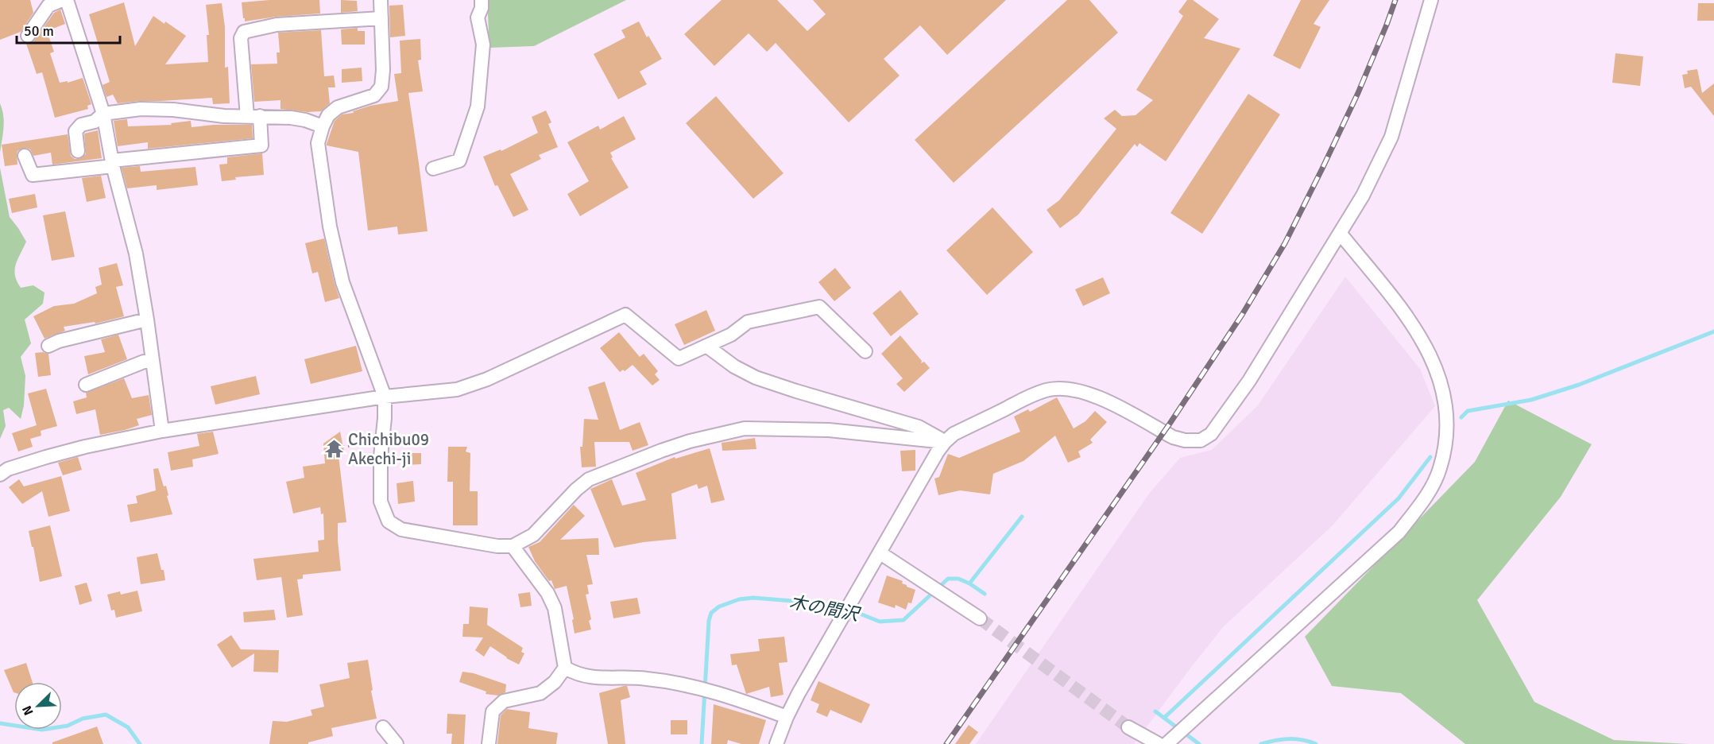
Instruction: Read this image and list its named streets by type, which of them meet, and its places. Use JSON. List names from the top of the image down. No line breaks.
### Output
{"water":["木の間沢"],"places":{"temple":["Chichibu09 Akechi-ji"]},"scale_bar":"50 m","north":"bottom left"}
